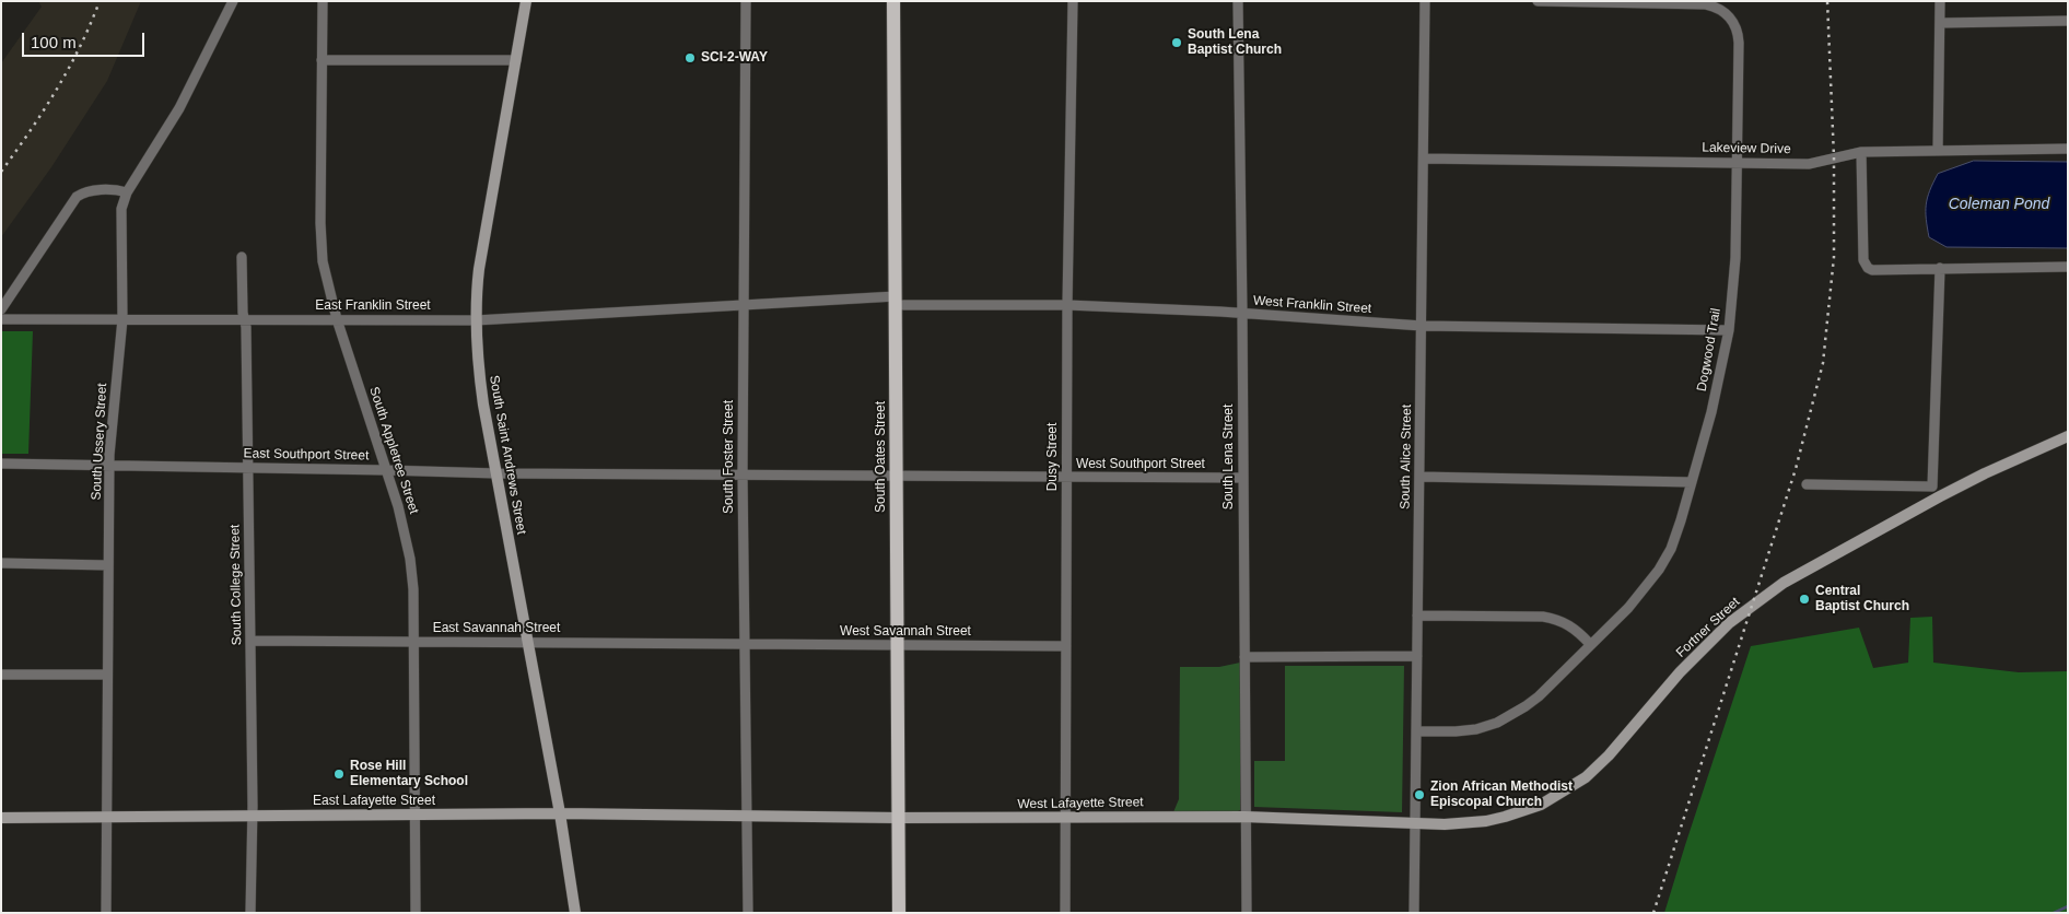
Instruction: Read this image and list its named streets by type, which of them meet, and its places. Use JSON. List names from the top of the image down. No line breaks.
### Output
{"streets":{"main road":["South Oates Street"],"street":["Lakeview Drive","West Franklin Street","East Franklin Street","Dogwood Trail","South Ussery Street","South Appletree Street","East Southport Street","South Saint Andrews Street","South Foster Street","Dusy Street","South Lena Street","South Alice Street","West Southport Street","South College Street","Fortner Street","East Savannah Street","West Savannah Street","East Lafayette Street","West Lafayette Street"]},"crossings":[["Lakeview Drive","Dogwood Trail"],["Lakeview Drive","South Alice Street"],["West Franklin Street","East Franklin Street"],["West Franklin Street","Dogwood Trail"],["West Franklin Street","South Foster Street"],["West Franklin Street","South Oates Street"],["West Franklin Street","Dusy Street"],["West Franklin Street","South Lena Street"],["West Franklin Street","South Alice Street"],["East Franklin Street","South Ussery Street"],["East Franklin Street","South Appletree Street"],["East Franklin Street","South Saint Andrews Street"],["East Franklin Street","South Foster Street"],["East Franklin Street","South College Street"],["Dogwood Trail","South Alice Street"],["South Ussery Street","East Southport Street"],["South Ussery Street","East Lafayette Street"],["South Appletree Street","East Southport Street"],["South Appletree Street","East Savannah Street"],["South Appletree Street","East Lafayette Street"],["East Southport Street","South Saint Andrews Street"],["East Southport Street","South Foster Street"],["East Southport Street","West Southport Street"],["East Southport Street","South College Street"],["South Saint Andrews Street","East Savannah Street"],["South Saint Andrews Street","East Lafayette Street"],["South Foster Street","West Southport Street"],["South Foster Street","East Savannah Street"],["South Foster Street","West Savannah Street"],["South Foster Street","East Lafayette Street"],["South Foster Street","West Lafayette Street"],["South Oates Street","West Southport Street"],["South Oates Street","West Savannah Street"],["South Oates Street","West Lafayette Street"],["Dusy Street","West Southport Street"],["Dusy Street","West Savannah Street"],["Dusy Street","West Lafayette Street"],["South Lena Street","West Southport Street"],["South Lena Street","West Lafayette Street"],["South Alice Street","Fortner Street"],["South Alice Street","West Lafayette Street"],["South College Street","East Savannah Street"],["South College Street","East Lafayette Street"],["Fortner Street","West Lafayette Street"],["East Savannah Street","West Savannah Street"],["East Lafayette Street","West Lafayette Street"]],"water":["Coleman Pond"],"places":["South Lena Baptist Church","SCI-2-WAY","Central Baptist Church","Rose Hill Elementary School","Zion African Methodist Episcopal Church"],"scale_bar":"100 m"}
